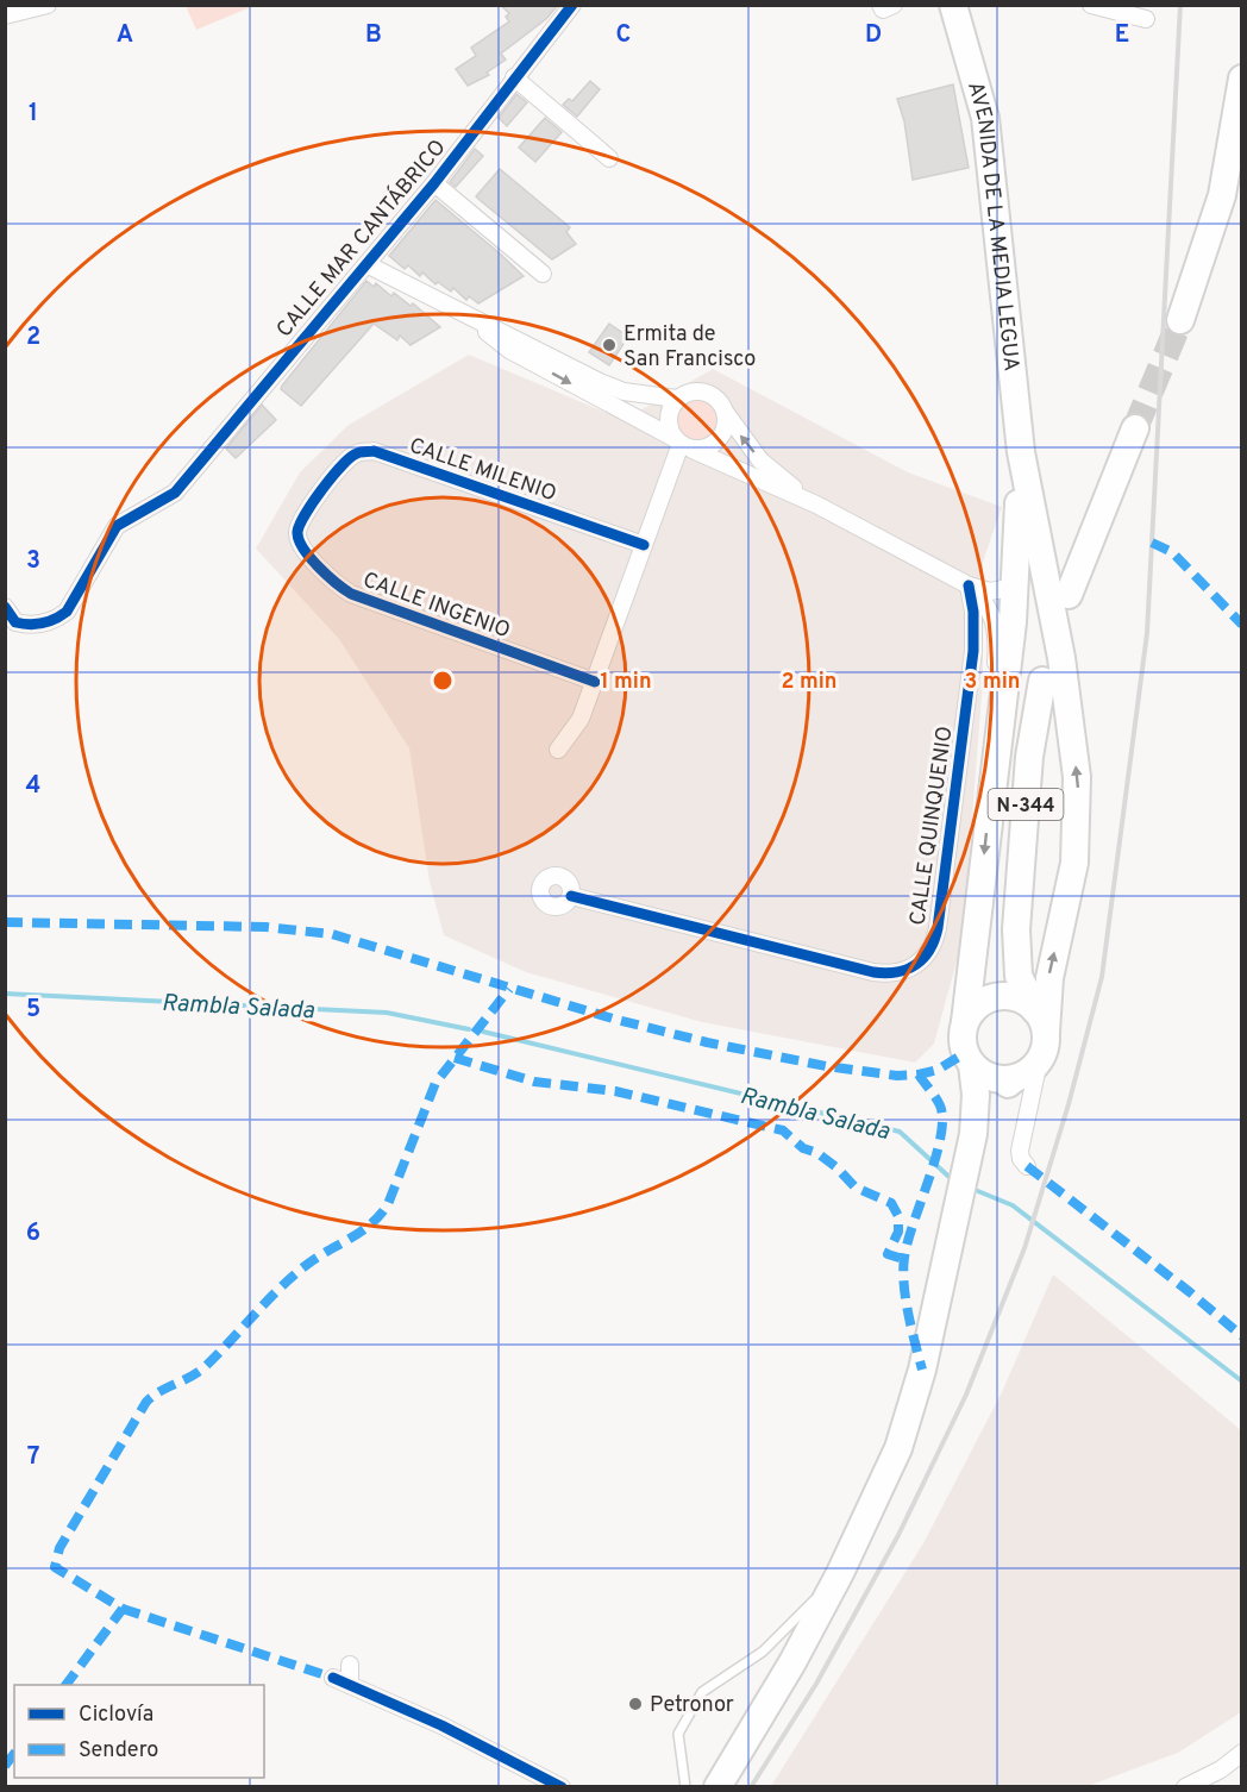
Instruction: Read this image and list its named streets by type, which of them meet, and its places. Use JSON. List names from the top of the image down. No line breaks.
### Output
{"streets":{"main road":["AVENIDA DE LA MEDIA LEGUA","N-344"],"street":["CALLE MAR CANTÁBRICO","CALLE MILENIO","CALLE INGENIO","CALLE QUINQUENIO"]},"crossings":[["CALLE MILENIO","CALLE INGENIO"]],"water":["Rambla Salada"],"places":["Ermita de San Francisco","Petronor"],"legend":["Ciclovía","Sendero"],"grid":{"columns":["A","B","C","D","E"],"rows":["1","2","3","4","5","6","7"]},"rings":["1 min","2 min","3 min"]}
